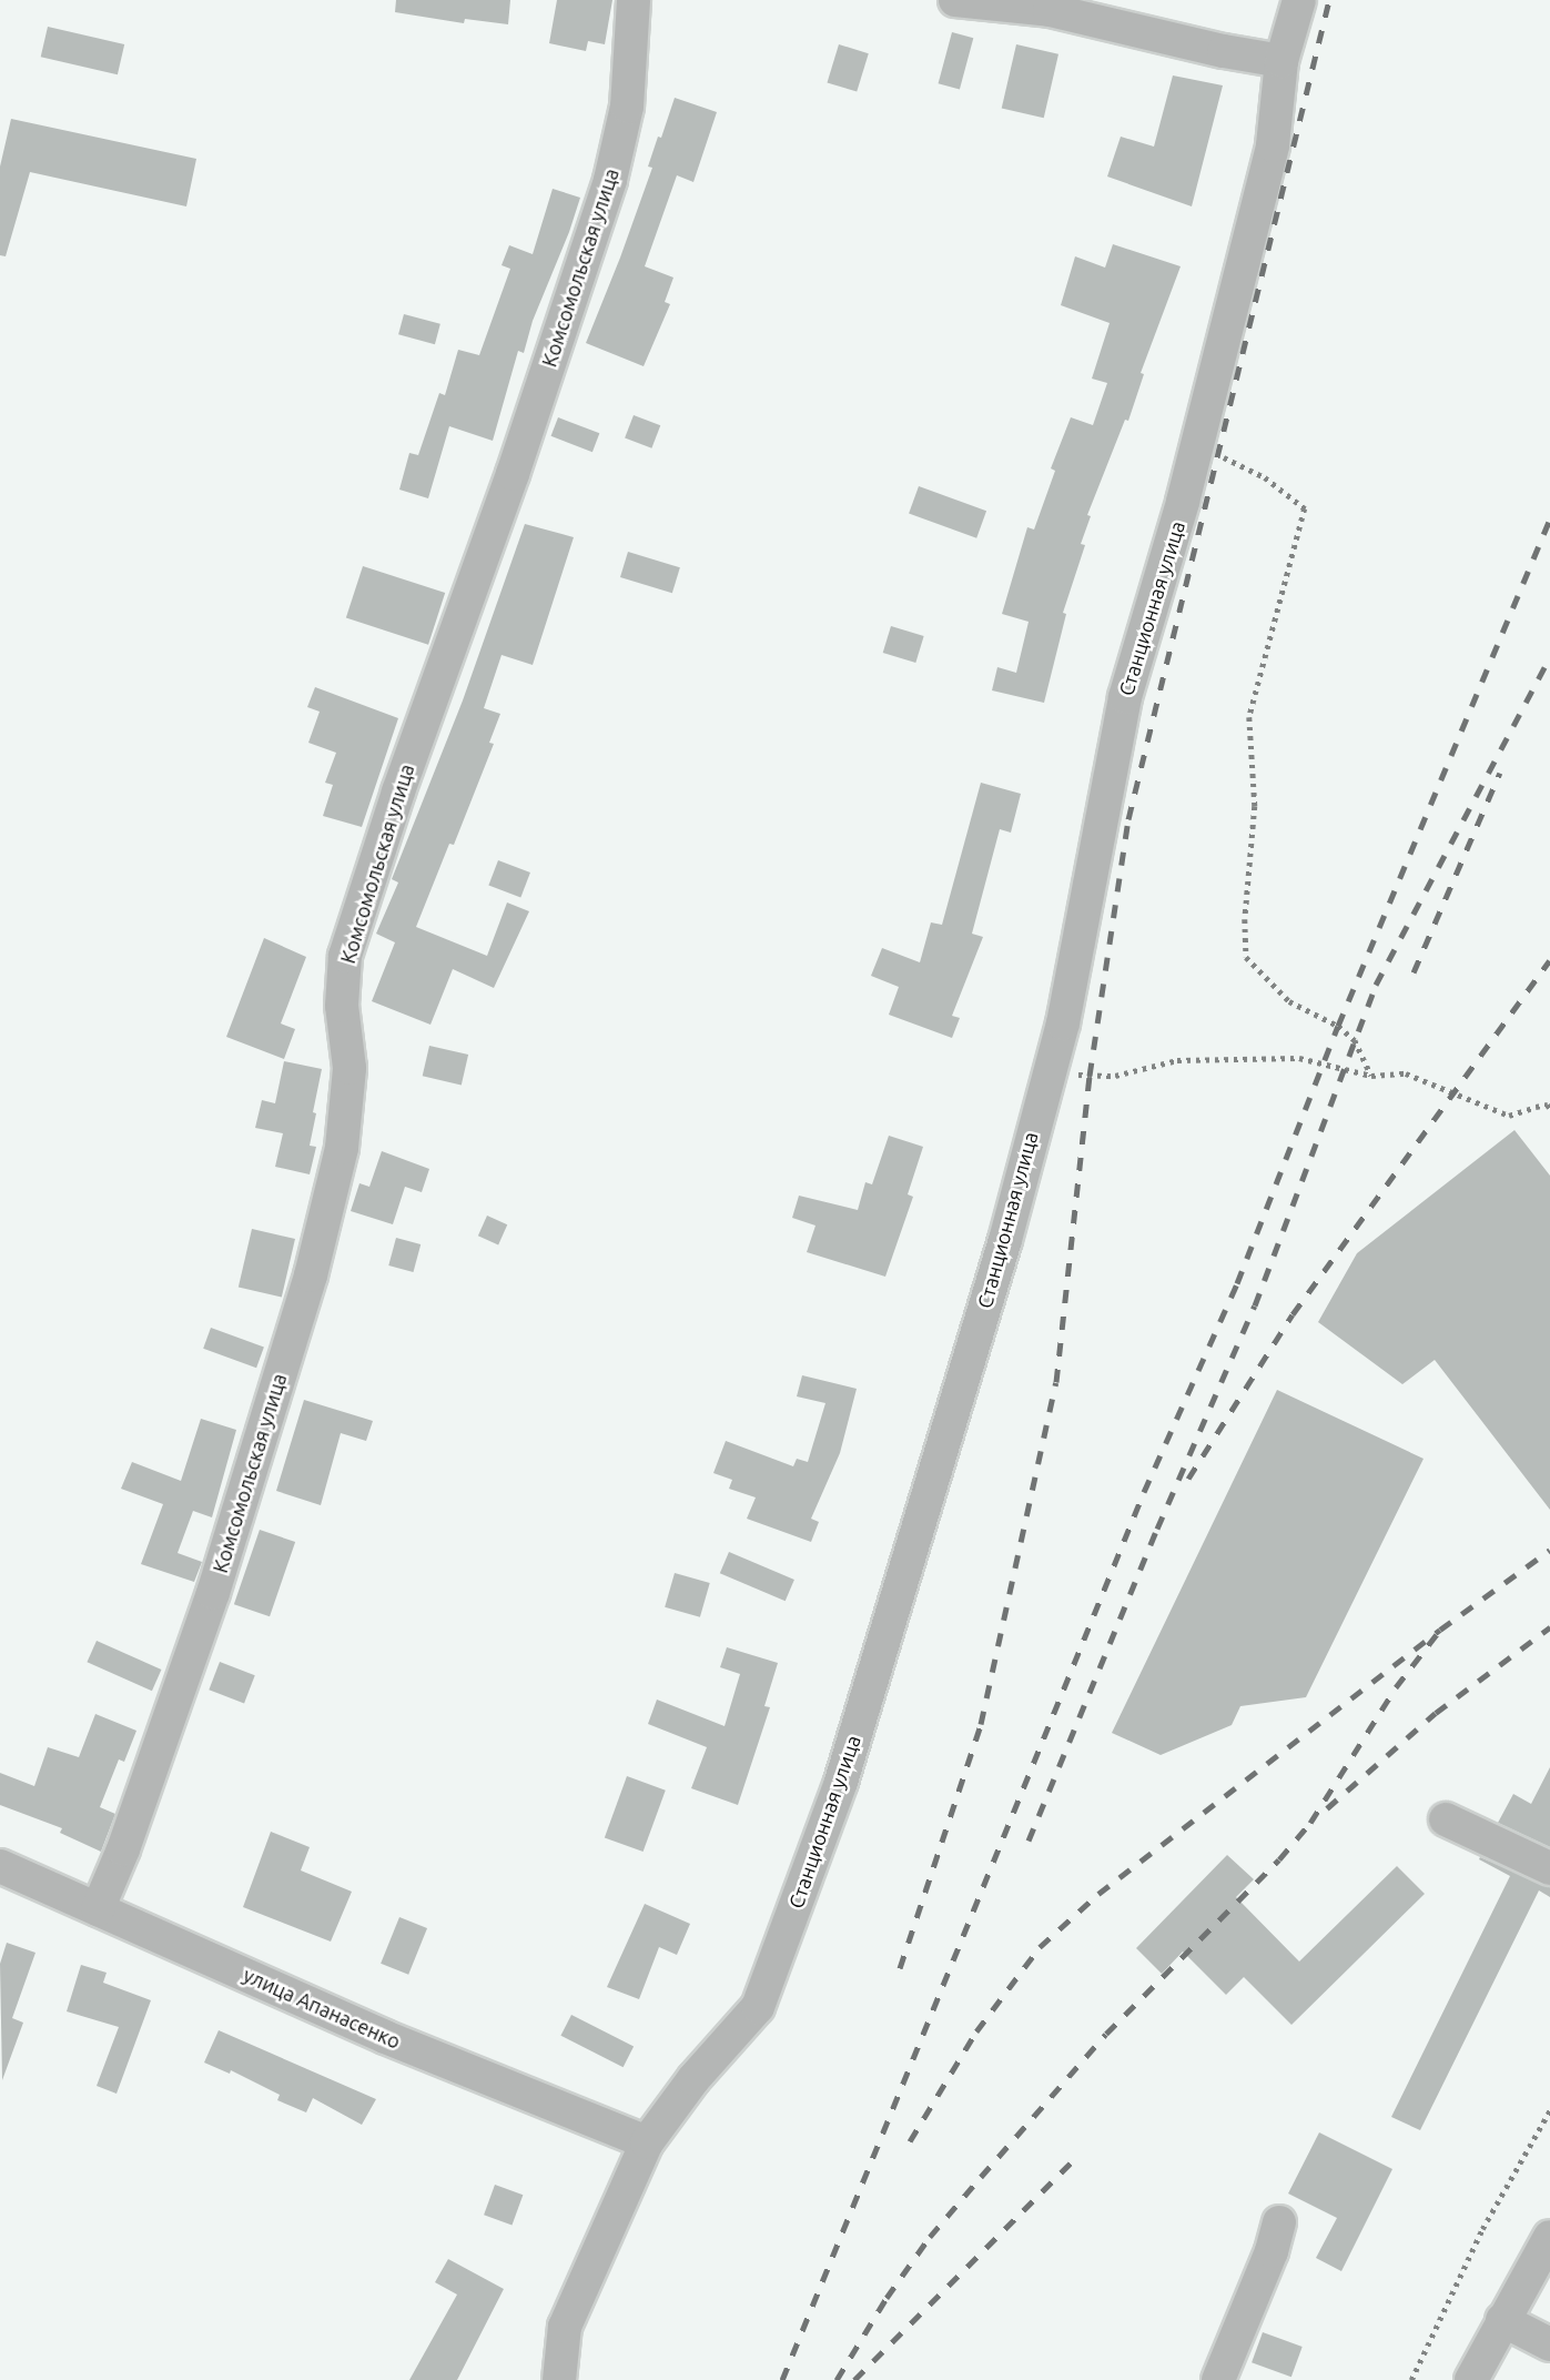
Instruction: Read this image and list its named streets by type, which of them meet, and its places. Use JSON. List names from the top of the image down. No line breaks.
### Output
{"streets":{"street":["Комсомольская улица","Станционная улица","улица Апанасенко"]},"crossings":[["Комсомольская улица","улица Апанасенко"],["Станционная улица","улица Апанасенко"]]}
